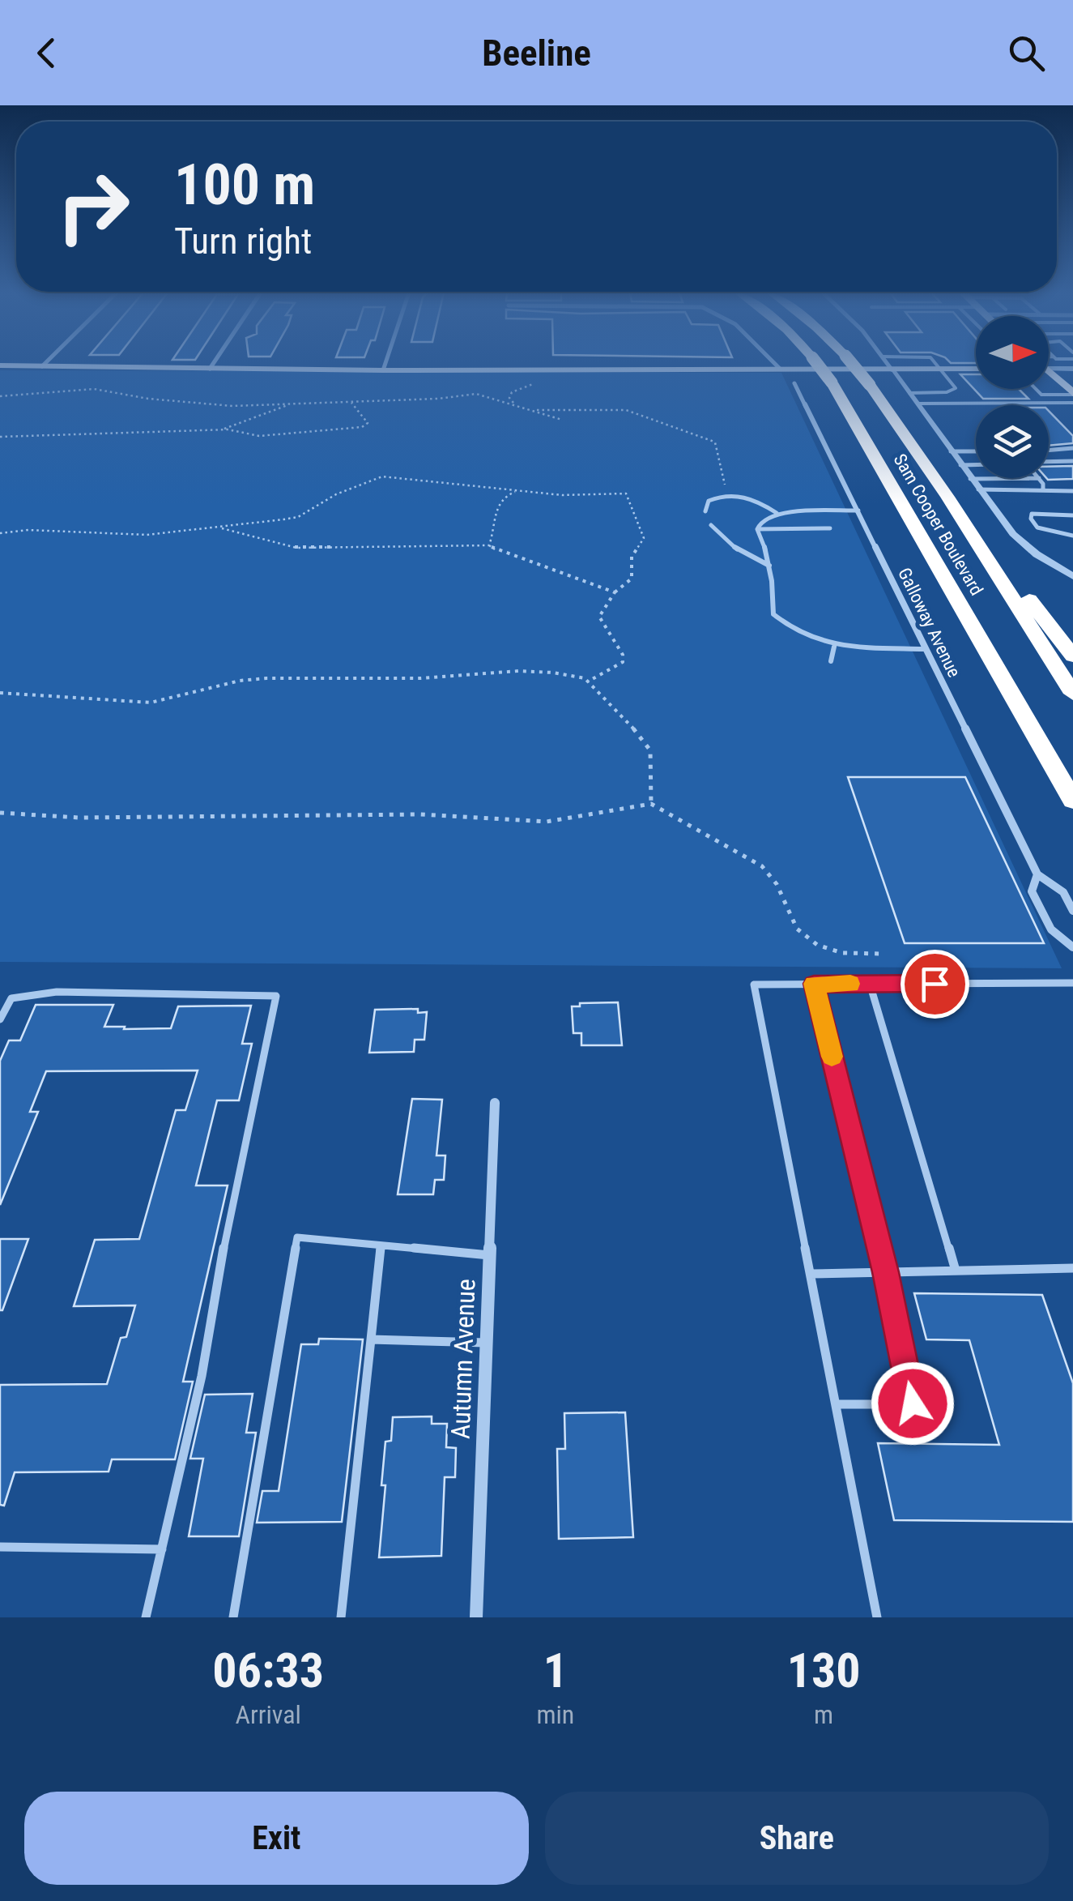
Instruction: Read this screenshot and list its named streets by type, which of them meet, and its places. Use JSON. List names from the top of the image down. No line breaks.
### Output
{"streets":{"highway":["Sam Cooper Boulevard"],"street":["Galloway Avenue","Autumn Avenue"]},"north":"right","page":{"header":"Beeline","turn":["100 m","Turn right"],"eta":["06:33","Arrival","1","min","130","m"],"buttons":["Exit","Share"]}}
